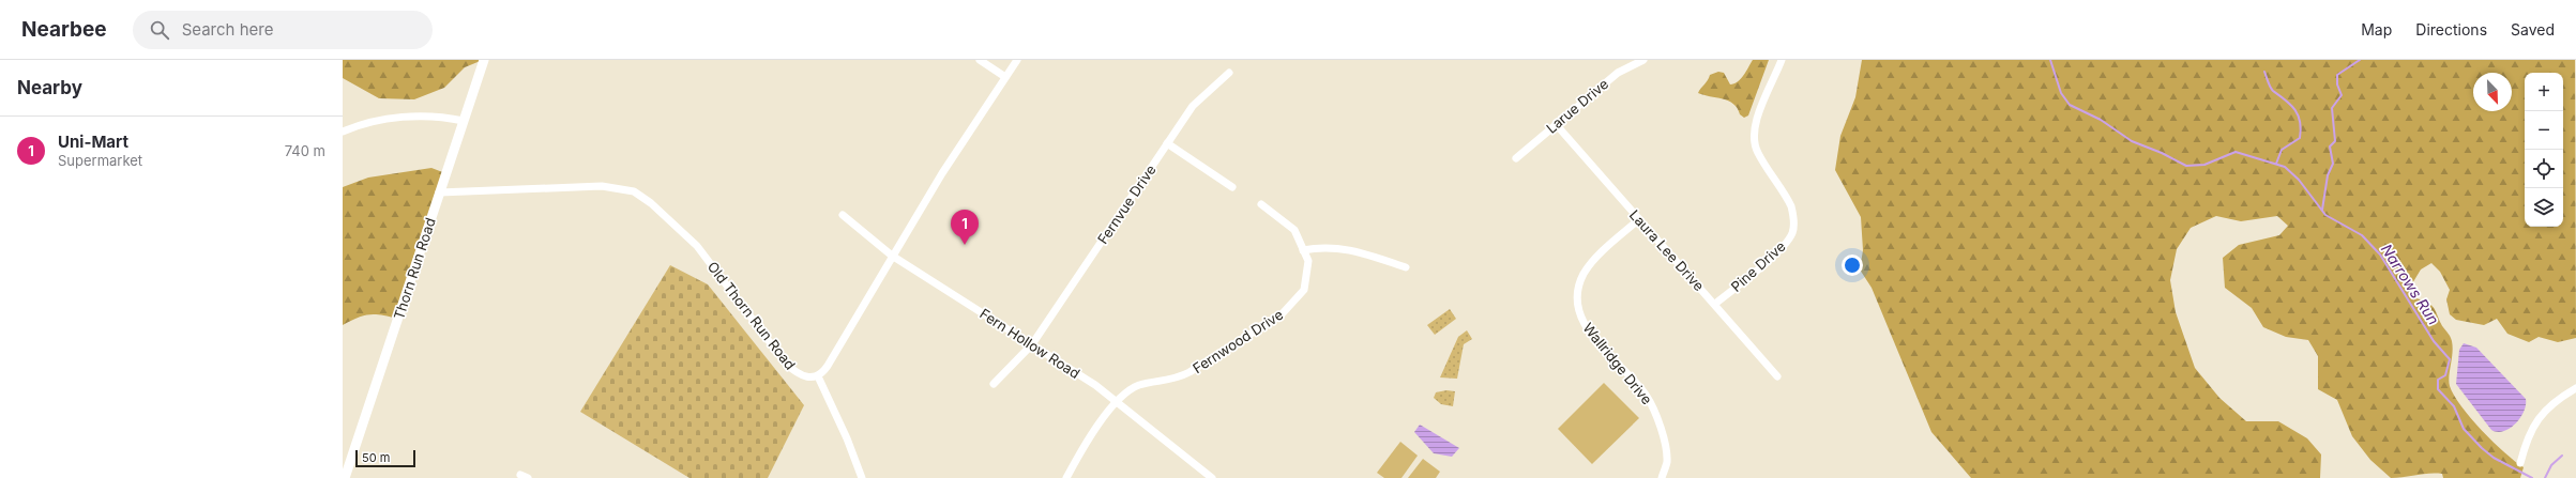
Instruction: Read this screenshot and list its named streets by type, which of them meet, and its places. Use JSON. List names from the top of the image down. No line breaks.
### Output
{"streets":{"street":["Larue Drive","Fernvue Drive","Laura Lee Drive","Pine Drive","Thorn Run Road","Old Thorn Run Road","Fernwood Drive","Fern Hollow Road","Wallridge Drive"]},"crossings":[["Larue Drive","Laura Lee Drive"],["Fernvue Drive","Fern Hollow Road"],["Laura Lee Drive","Pine Drive"],["Laura Lee Drive","Wallridge Drive"],["Thorn Run Road","Old Thorn Run Road"],["Fernwood Drive","Fern Hollow Road"]],"water":["Narrows Run"],"scale_bar":"50 m","north":"bottom right","page":{"header":"Nearbee","search":"Search here","nav":["Map","Directions","Saved"],"heading":"Nearby","map_buttons":["+","−"],"list":[{"mark":"1","name":"Uni-Mart","note":"Supermarket","value":"740 m"}],"pins":"1","scale":"50 m"}}
